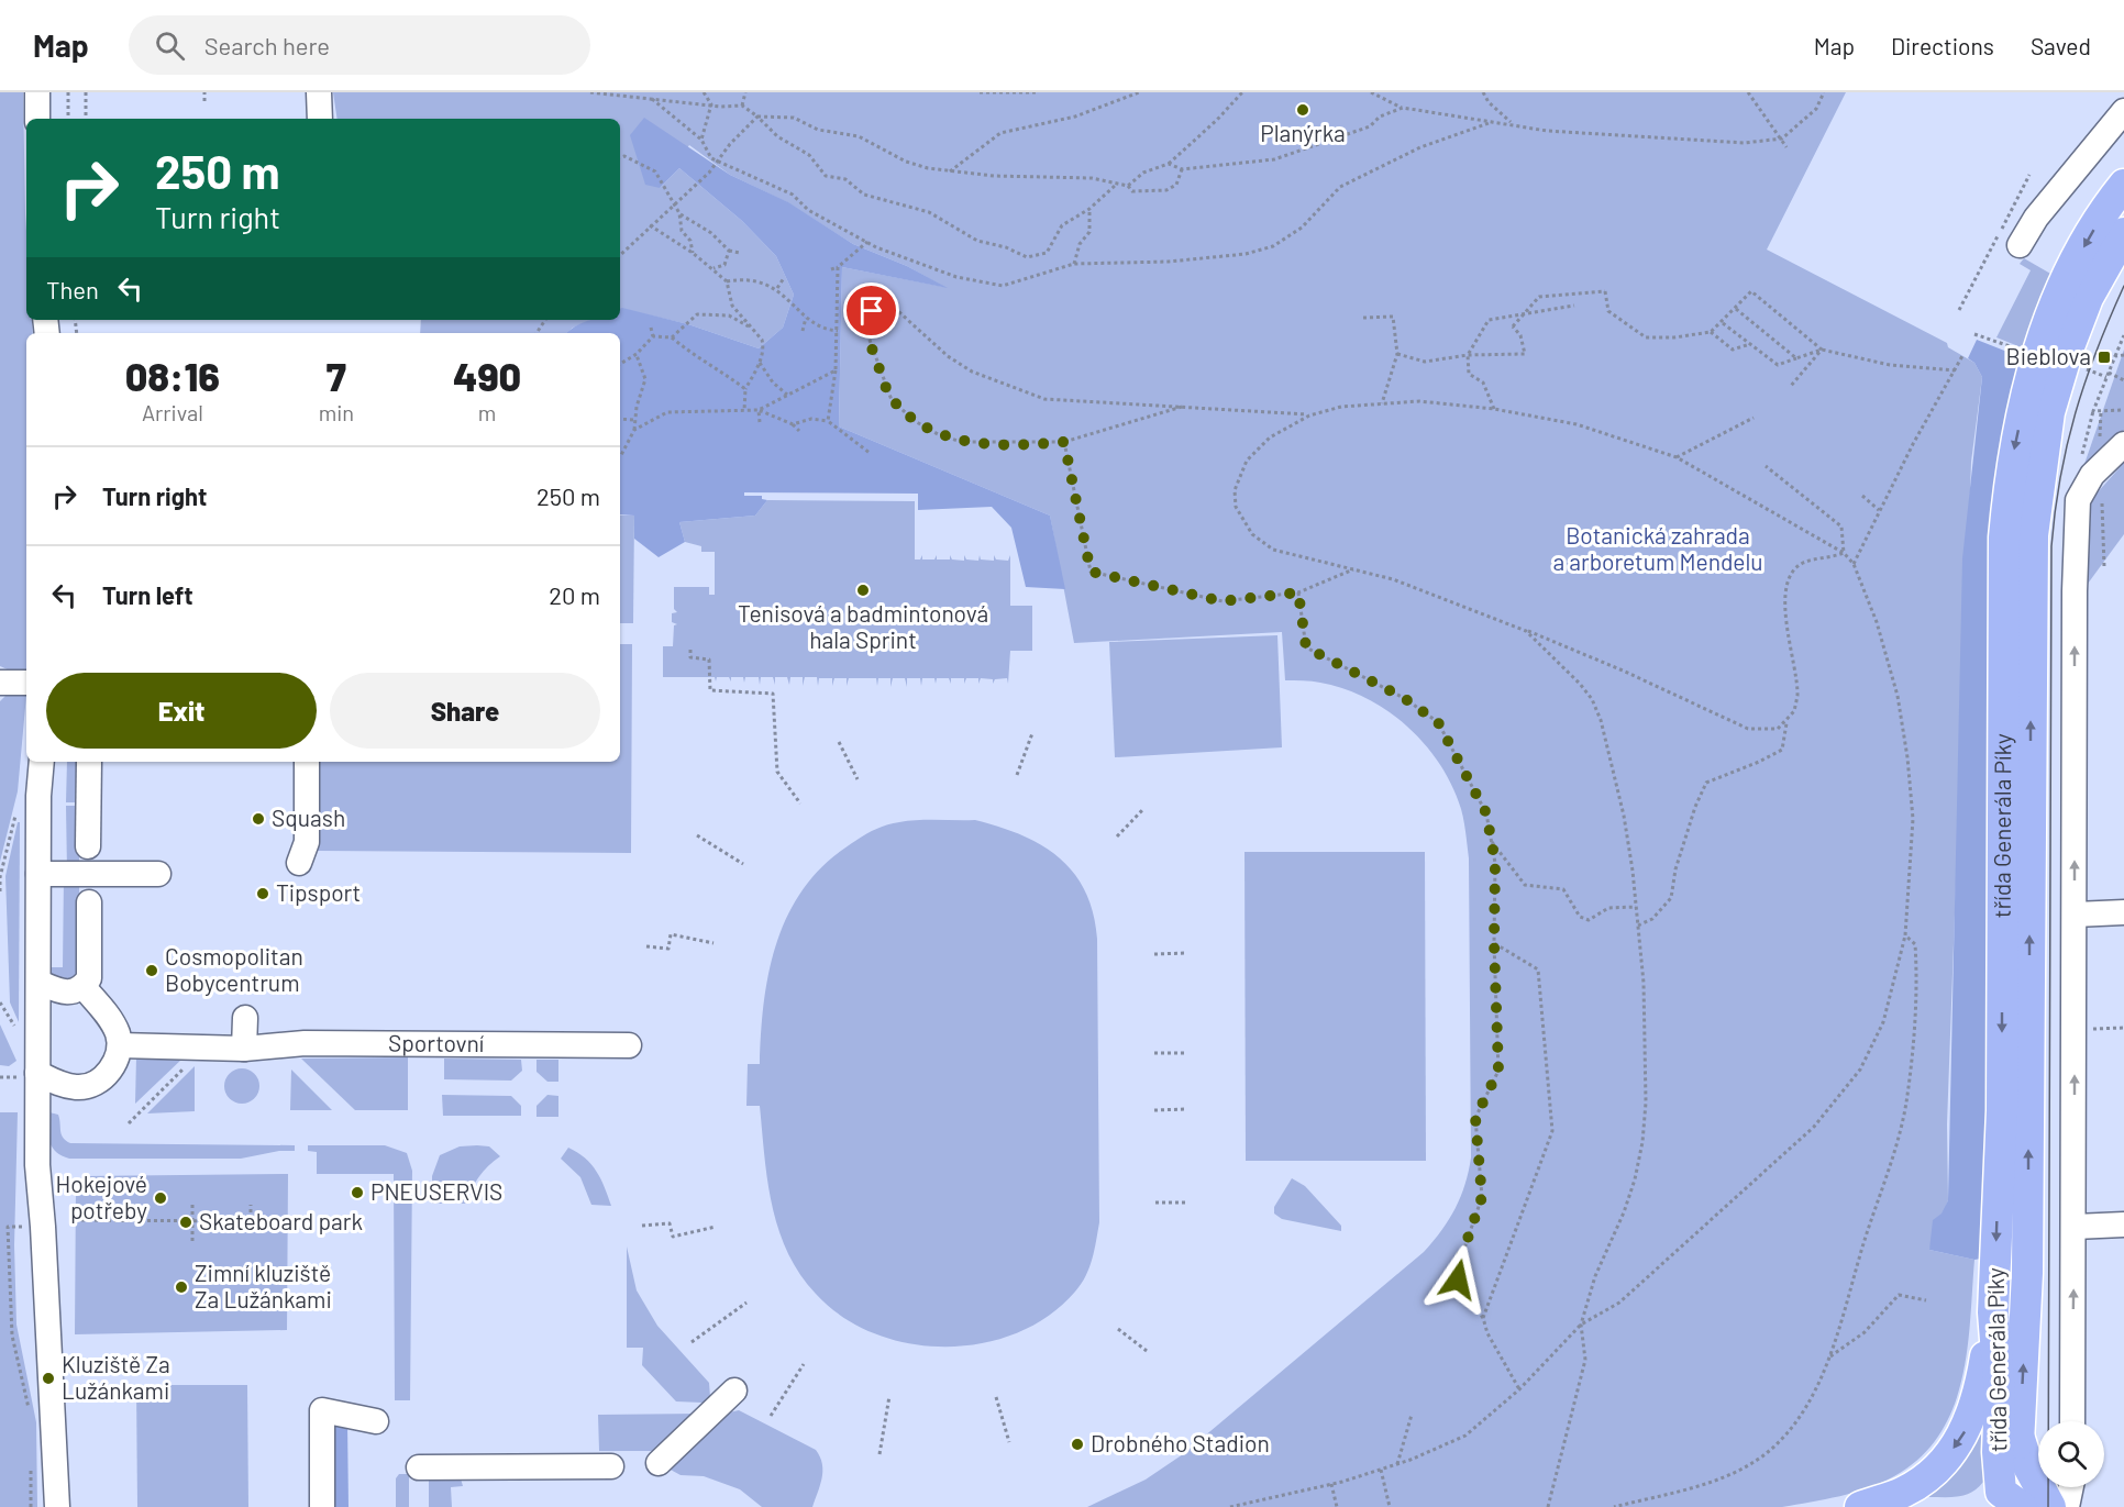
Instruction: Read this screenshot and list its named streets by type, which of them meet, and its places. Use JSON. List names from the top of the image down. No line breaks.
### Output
{"streets":{"main road":["třída Generála Píky"],"street":["Sportovní"]},"parks":["Botanická zahrada a arboretum Mendelu"],"places":{"other":["Planýrka","Tenisová a badmintonová hala Sprint","Squash","Tipsport","Cosmopolitan Bobycentrum","PNEUSERVIS","Hokejové potřeby","Skateboard park","Zimní kluziště Za Lužánkami","Kluziště Za Lužánkami","Drobného Stadion"],"transit":["Bieblova"]},"page":{"header":"Map","search":"Search here","nav":["Map","Directions","Saved"],"turn":["250 m","Turn right"],"then":"Then","eta":["08:16","Arrival","7","min","490","m"],"list":[{"name":"Turn right","value":"250 m"},{"name":"Turn left","value":"20 m"}],"buttons":["Exit","Share"]}}
